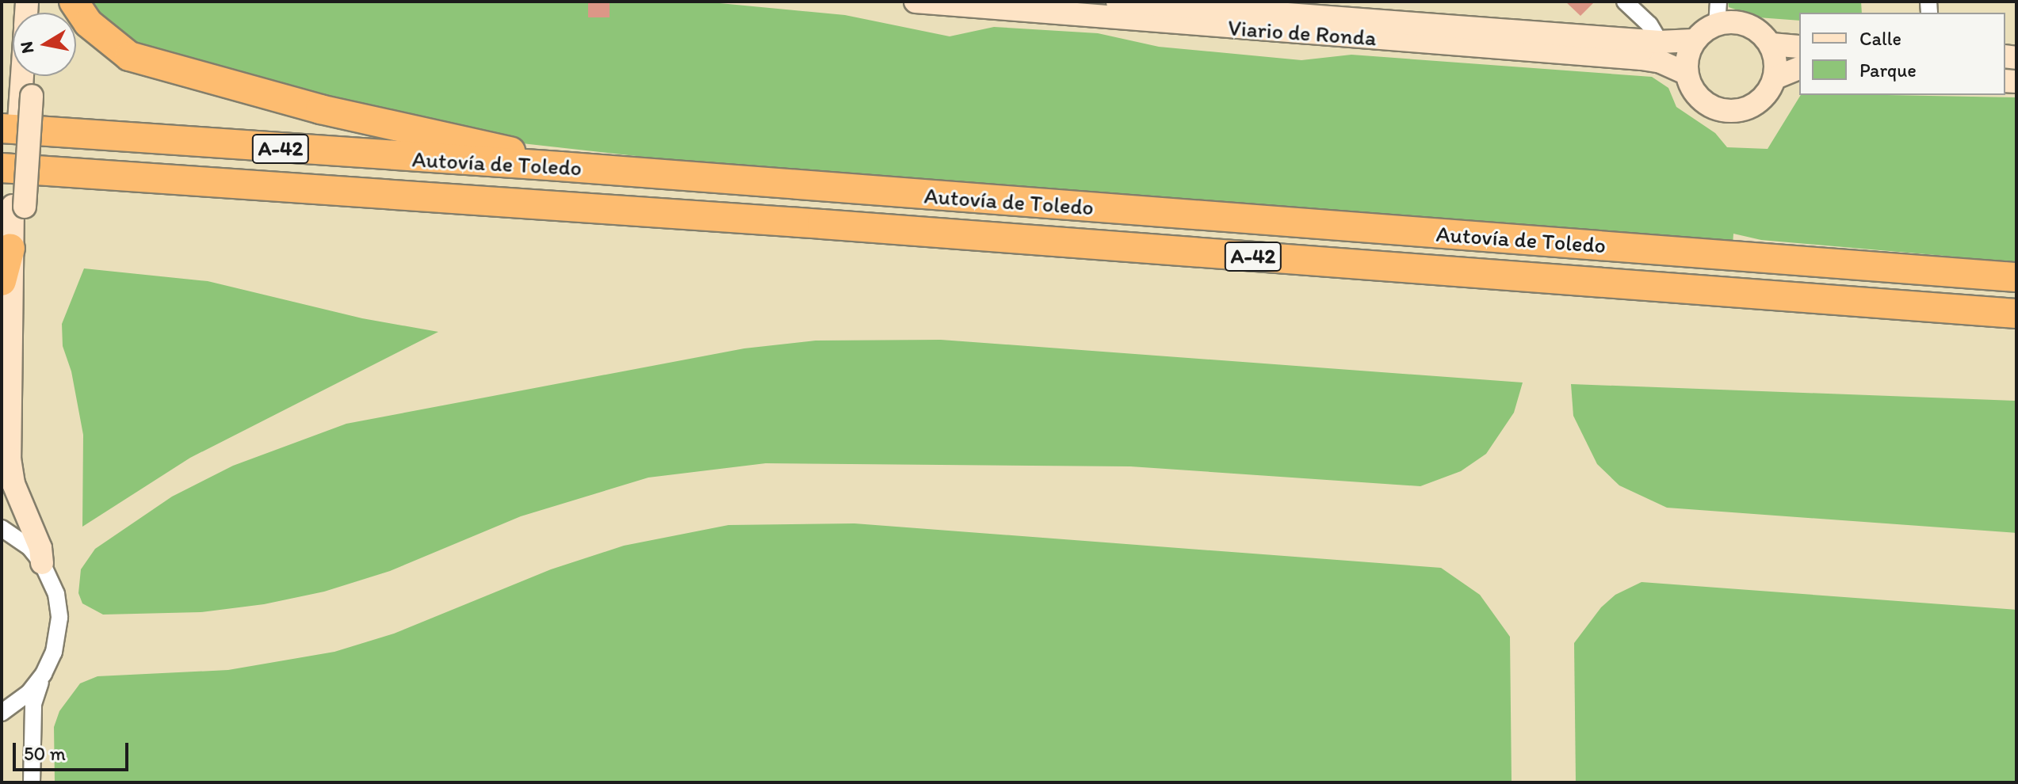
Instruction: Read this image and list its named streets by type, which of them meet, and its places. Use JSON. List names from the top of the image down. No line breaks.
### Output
{"streets":{"highway":["A-42","Autovía de Toledo"],"main road":["Viario de Ronda"]},"legend":["Calle","Parque"],"scale_bar":"50 m","north":"left"}
